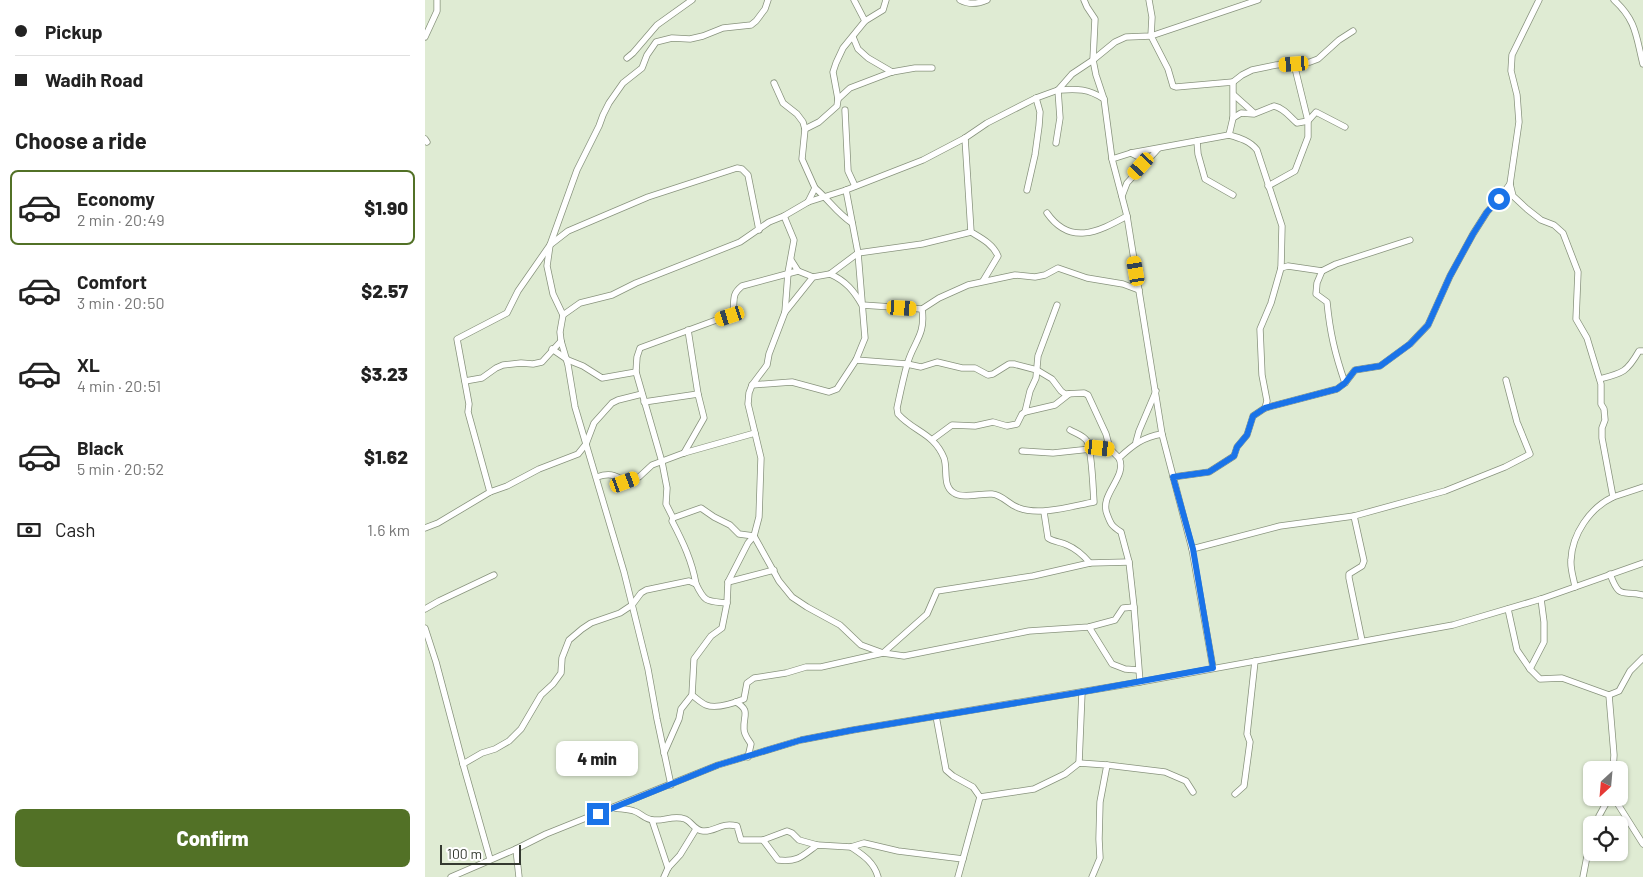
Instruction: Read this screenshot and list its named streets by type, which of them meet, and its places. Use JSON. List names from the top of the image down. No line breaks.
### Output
{"scale_bar":"100 m","north":"bottom left","page":{"banner":["Pickup","Wadih Road"],"heading":"Choose a ride","list":[{"name":"Economy","note":"2 min · 20:49","value":"$1.90"},{"name":"Comfort","note":"3 min · 20:50","value":"$2.57"},{"name":"XL","note":"4 min · 20:51","value":"$3.23"},{"name":"Black","note":"5 min · 20:52","value":"$1.62"}],"pay":["Cash","1.6 km"],"bubble":"4 min","buttons":"Confirm","scale":"100 m"}}
